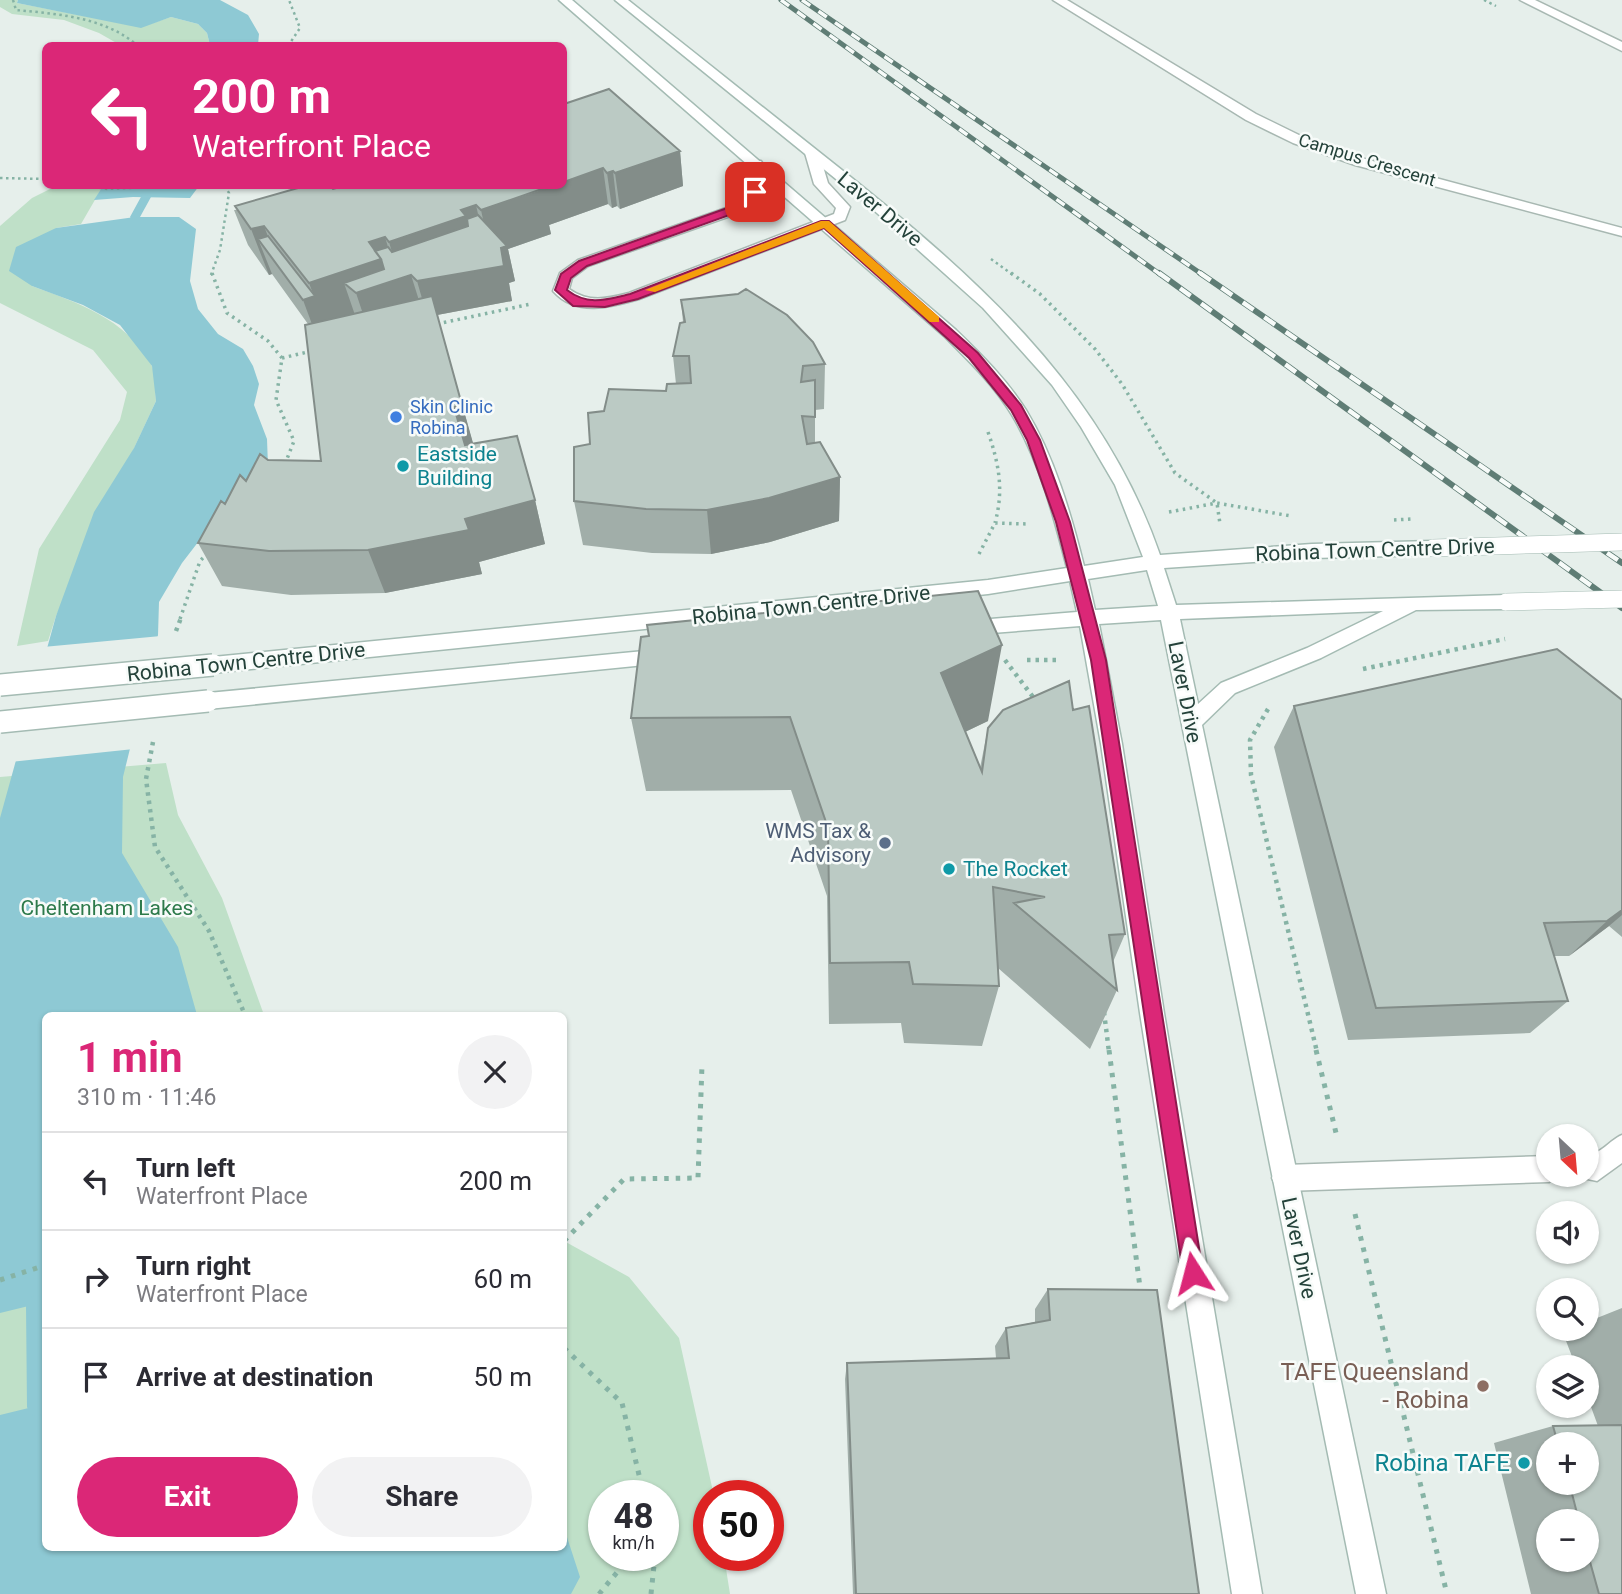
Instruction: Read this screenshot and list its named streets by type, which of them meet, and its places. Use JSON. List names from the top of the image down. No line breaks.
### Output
{"streets":{"street":["Campus Crescent","Laver Drive","Robina Town Centre Drive"]},"crossings":[["Laver Drive","Robina Town Centre Drive"]],"parks":["Cheltenham Lakes"],"places":["Skin Clinic Robina","Eastside Building","WMS Tax & Advisory","The Rocket","TAFE Queensland - Robina","Robina TAFE"],"north":"bottom right","page":{"turn":["200 m","Waterfront Place"],"heading":["1 min","310 m · 11:46"],"map_buttons":["+","−"],"list":[{"name":"Turn left","note":"Waterfront Place","value":"200 m"},{"name":"Turn right","note":"Waterfront Place","value":"60 m"},{"name":"Arrive at destination","value":"50 m"}],"buttons":["Exit","Share"],"speed":"48 km/h","limit":"50"}}
